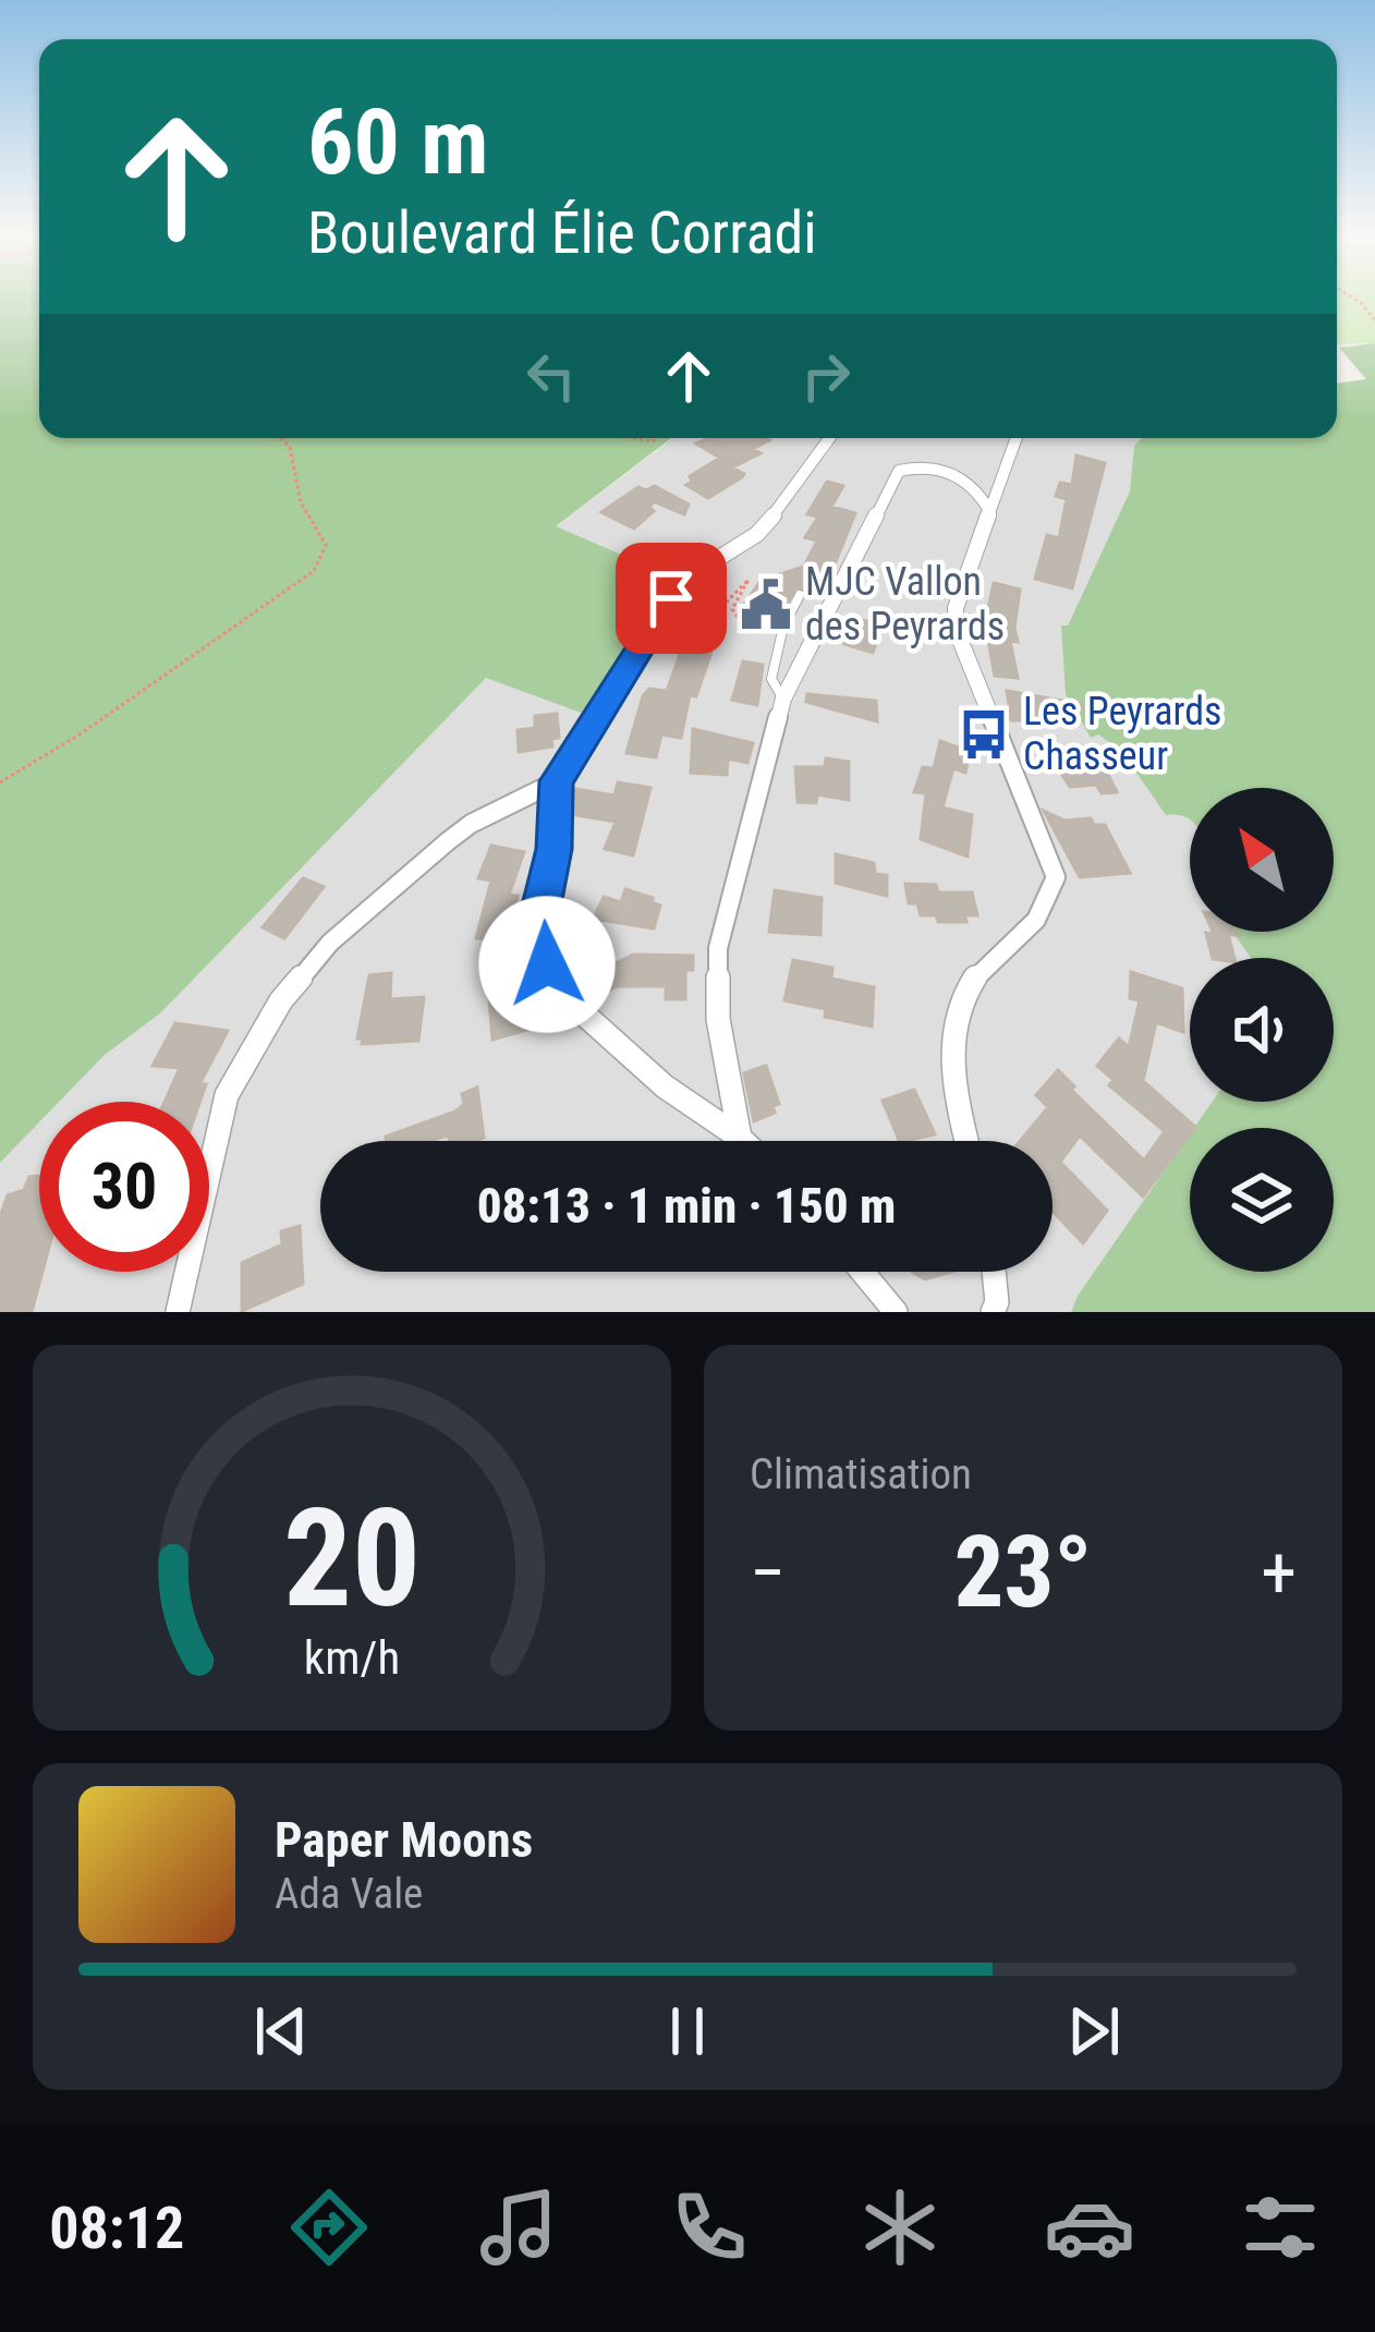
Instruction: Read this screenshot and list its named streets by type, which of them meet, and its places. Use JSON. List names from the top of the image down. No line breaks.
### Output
{"places":{"public building":["MJC Vallon des Peyrards"],"bus stop":["Les Peyrards Chasseur"]},"north":"top left","page":{"turn":["60 m","Boulevard Élie Corradi"],"limit":"30","trip":"08:13 · 1 min · 150 m","tile":"Climatisation","heat":["−","23°","+"],"song":["Paper Moons","Ada Vale"],"tabs":"08:12","gauge":["20","km/h"]}}
